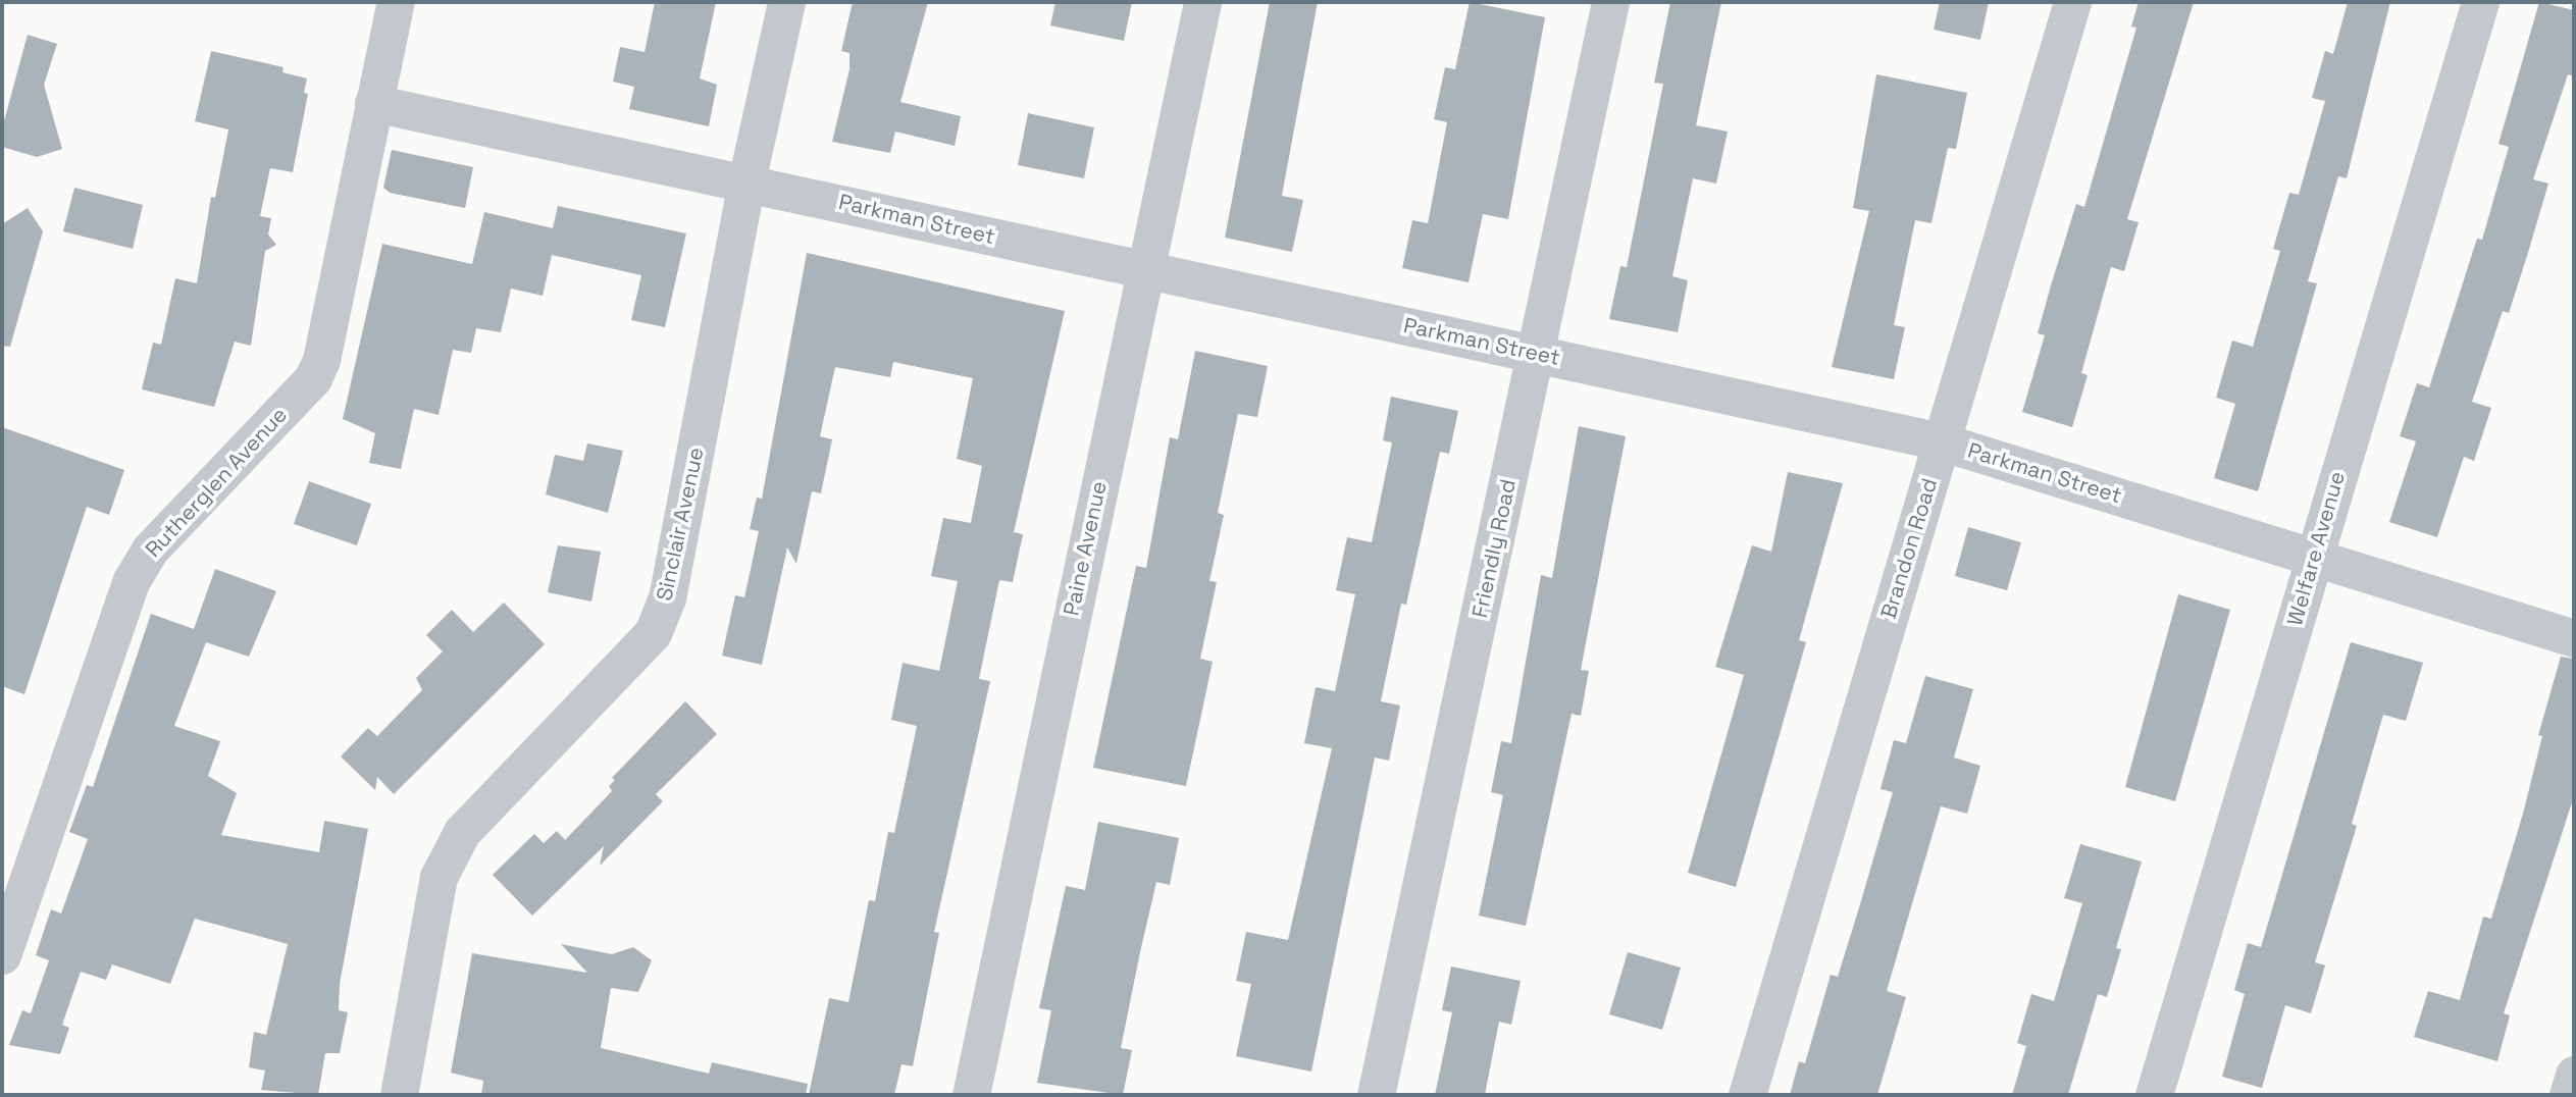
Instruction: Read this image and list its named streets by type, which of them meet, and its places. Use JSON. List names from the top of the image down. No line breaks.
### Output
{"streets":{"street":["Parkman Street","Rutherglen Avenue","Sinclair Avenue","Paine Avenue","Friendly Road","Brandon Road","Welfare Avenue"]},"crossings":[["Parkman Street","Rutherglen Avenue"],["Parkman Street","Sinclair Avenue"],["Parkman Street","Paine Avenue"],["Parkman Street","Friendly Road"],["Parkman Street","Brandon Road"],["Parkman Street","Welfare Avenue"]]}
